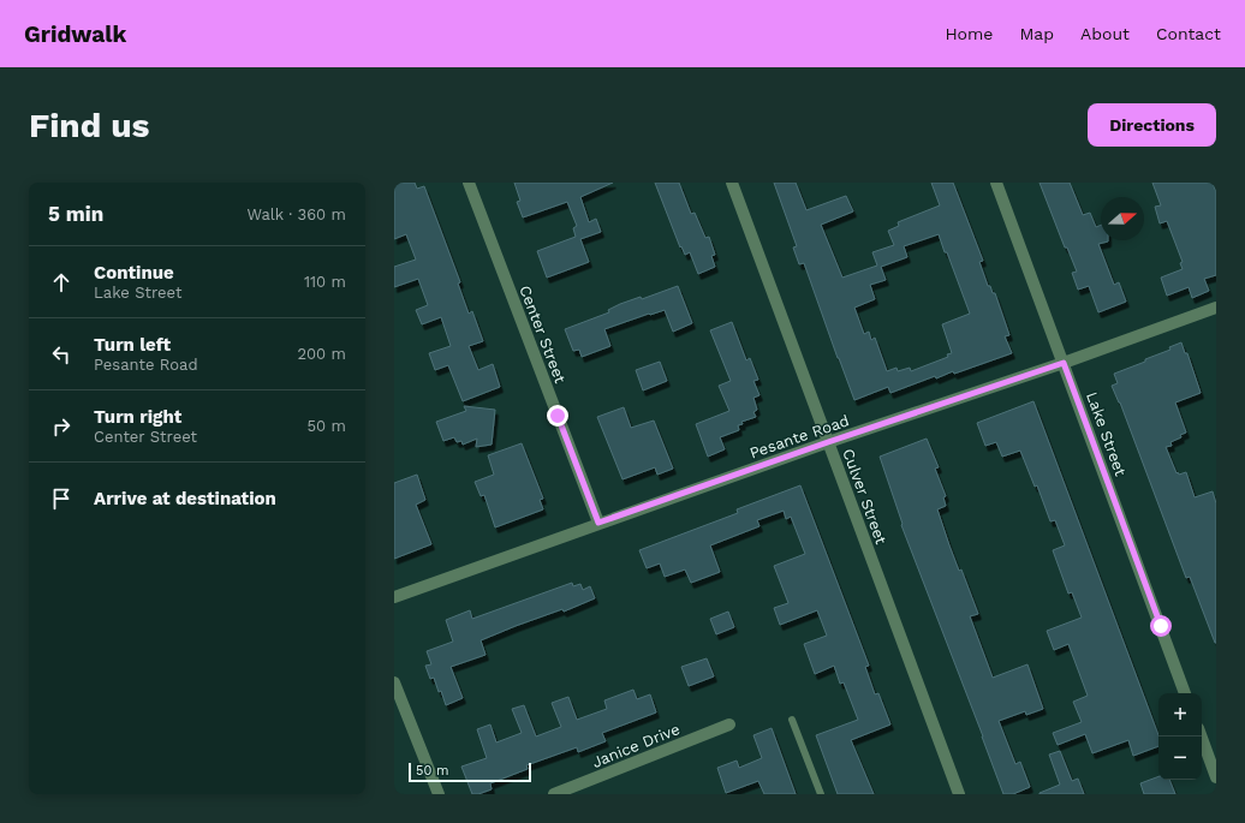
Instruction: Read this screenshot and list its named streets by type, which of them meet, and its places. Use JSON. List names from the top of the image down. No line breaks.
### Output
{"streets":{"street":["Center Street","Lake Street","Pesante Road","Culver Street","Janice Drive"]},"crossings":[["Center Street","Pesante Road"],["Lake Street","Pesante Road"],["Pesante Road","Culver Street"]],"scale_bar":"50 m","north":"right","page":{"header":"Gridwalk","nav":["Home","Map","About","Contact"],"buttons":"Directions","title":"Find us","heading":["5 min","Walk · 360 m"],"list":[["Continue","Lake Street","110 m"],["Turn left","Pesante Road","200 m"],["Turn right","Center Street","50 m"],"Arrive at destination"],"map_buttons":["+","−"],"scale":"50 m"}}
